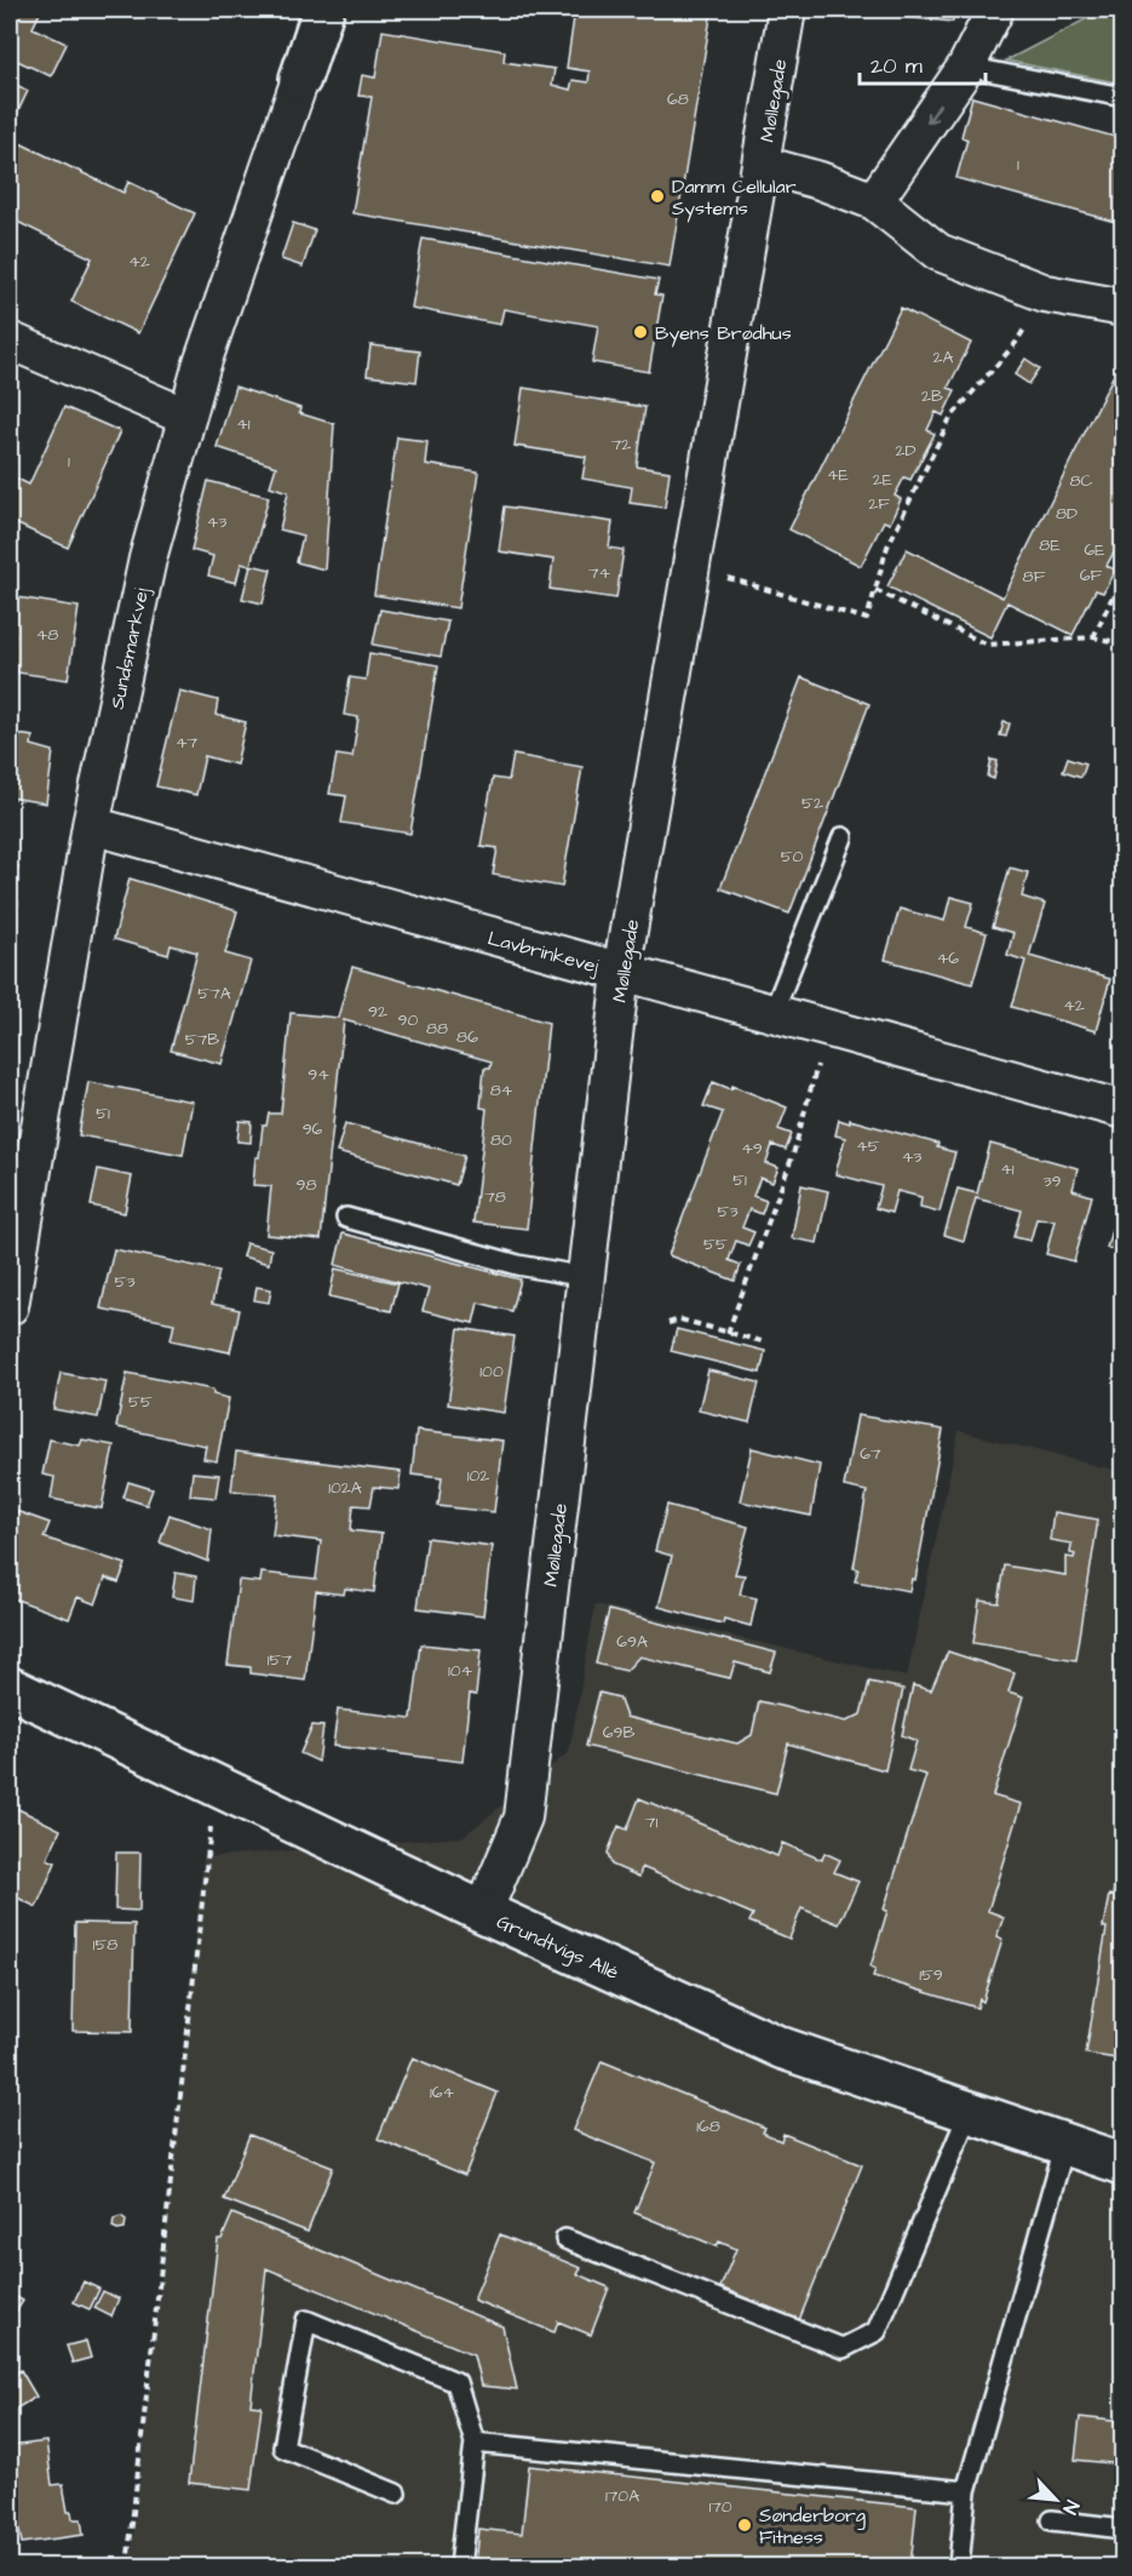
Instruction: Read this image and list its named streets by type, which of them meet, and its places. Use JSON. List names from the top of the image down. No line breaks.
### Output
{"streets":{"street":["Møllegade","Sundsmarkvej","Lavbrinkevej","Grundtvigs Allé"]},"crossings":[["Møllegade","Lavbrinkevej"],["Møllegade","Grundtvigs Allé"],["Sundsmarkvej","Lavbrinkevej"]],"places":["Damm Cellular Systems","Byens Brødhus","Sønderborg Fitness"],"house_numbers":["68","1","42","2A","2B","41","72","2D","1","4E","2E","8C","2F","8D","43","8E","6E","74","6F","8F","48","47","52","50","46","57A","42","92","90","88","86","57B","94","84","51","96","80","45","49","43","41","51","39","98","78","53","55","53","100","55","67","102","102A","69A","157","104","69B","71","158","159","164","168","170A","170"],"scale_bar":"20 m","north":"bottom right"}
